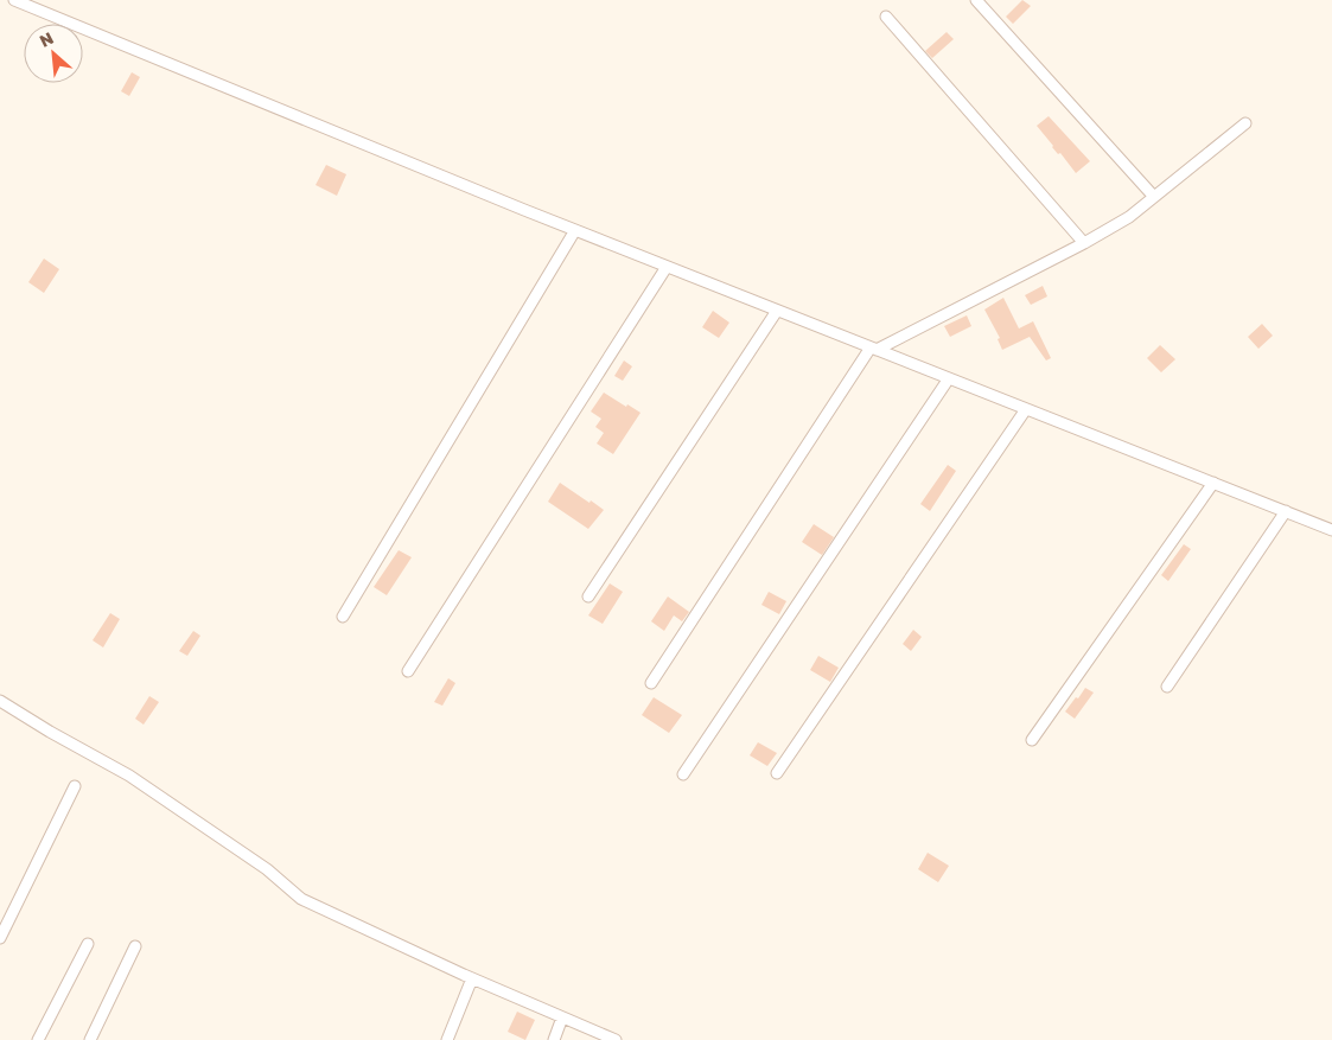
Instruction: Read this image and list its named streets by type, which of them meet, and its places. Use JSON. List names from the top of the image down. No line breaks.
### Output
{"north":"top left"}
